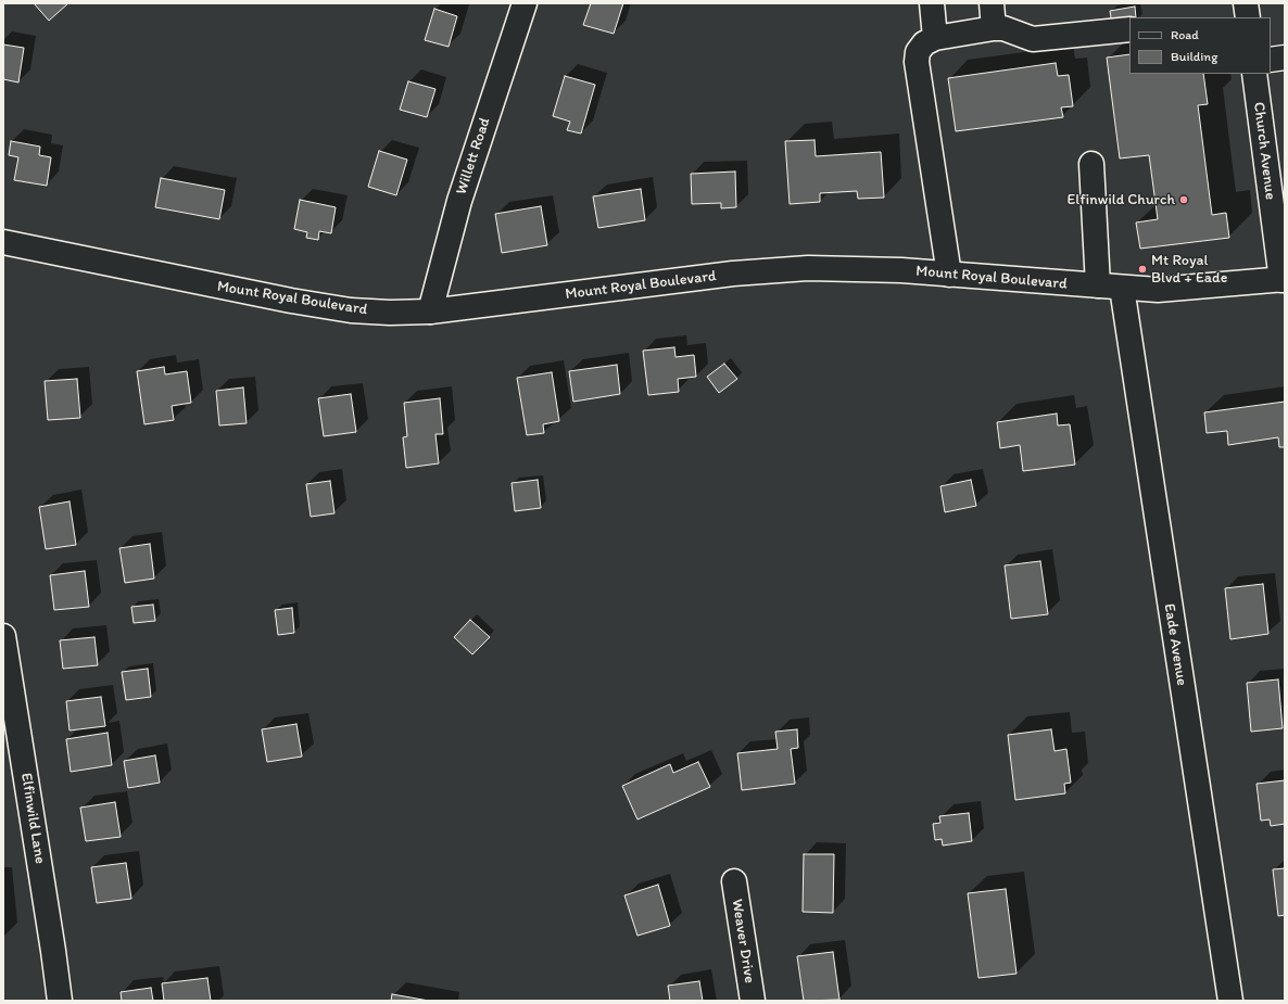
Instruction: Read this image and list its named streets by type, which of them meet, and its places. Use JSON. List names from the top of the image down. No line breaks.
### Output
{"streets":{"street":["Church Avenue","Willett Road","Mount Royal Boulevard","Eade Avenue","Elfinwild Lane","Weaver Drive"]},"crossings":[["Church Avenue","Mount Royal Boulevard"],["Willett Road","Mount Royal Boulevard"],["Mount Royal Boulevard","Eade Avenue"]],"places":["Elfinwild Church","Mt Royal Blvd + Eade"],"legend":["Road","Building"]}
